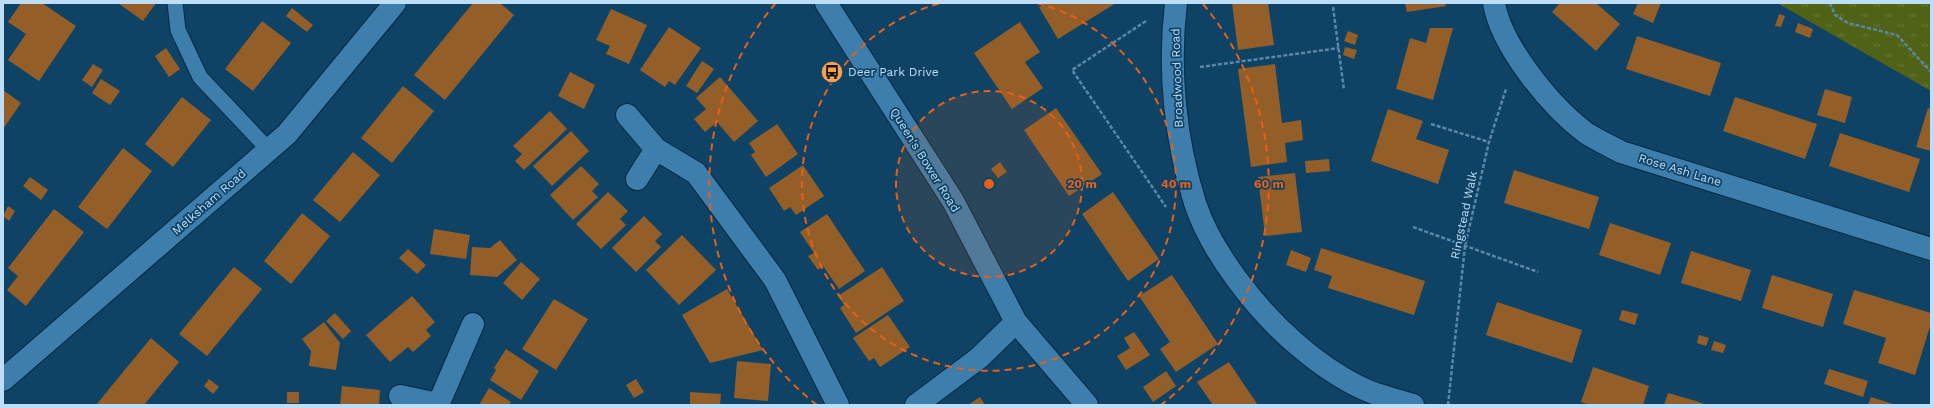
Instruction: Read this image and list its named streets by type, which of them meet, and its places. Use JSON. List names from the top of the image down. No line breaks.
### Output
{"streets":{"street":["Broadwood Road","Queen's Bower Road","Rose Ash Lane","Melksham Road"],"path":["Ringstead Walk"]},"crossings":[["Rose Ash Lane","Ringstead Walk"]],"places":{"bus stop":["Deer Park Drive"]},"rings":["20 m","40 m","60 m"]}
